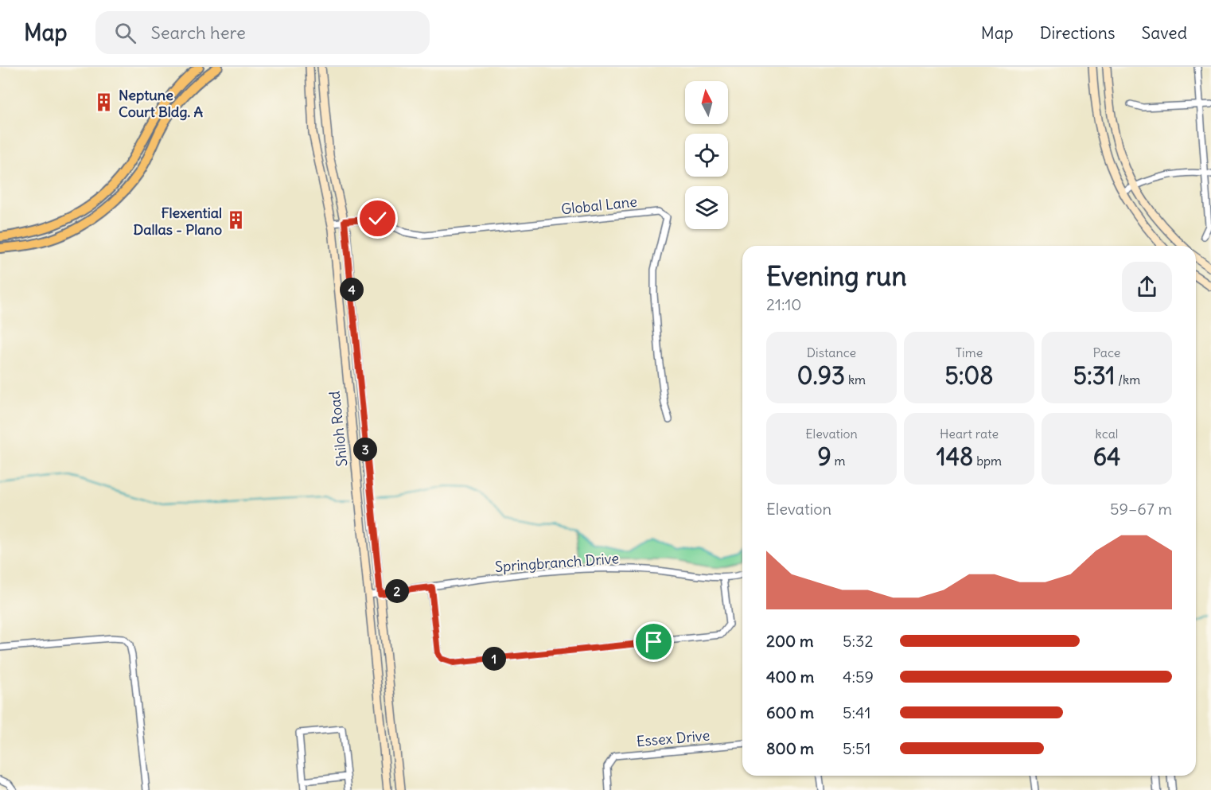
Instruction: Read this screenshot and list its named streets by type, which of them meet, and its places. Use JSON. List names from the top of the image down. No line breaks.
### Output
{"streets":{"main road":["Shiloh Road"],"street":["Global Lane","Springbranch Drive","Essex Drive"]},"crossings":[["Global Lane","Shiloh Road"],["Shiloh Road","Springbranch Drive"]],"places":{"building":["Neptune Court Bldg. A","Flexential Dallas - Plano"]},"north":"top","page":{"header":"Map","search":"Search here","nav":["Map","Directions","Saved"],"heading":["Evening run","21:10"],"pins":["4","3","2","1"],"stats":[["Distance","0.93 km"],["Time","5:08"],["Pace","5:31 /km"],["Elevation","9 m"],["Heart rate","148 bpm"],["kcal","64"]],"chart":["Elevation","59–67 m"],"list":[{"name":"200 m","note":"5:32"},{"name":"400 m","note":"4:59"},{"name":"600 m","note":"5:41"},{"name":"800 m","note":"5:51"}]}}
